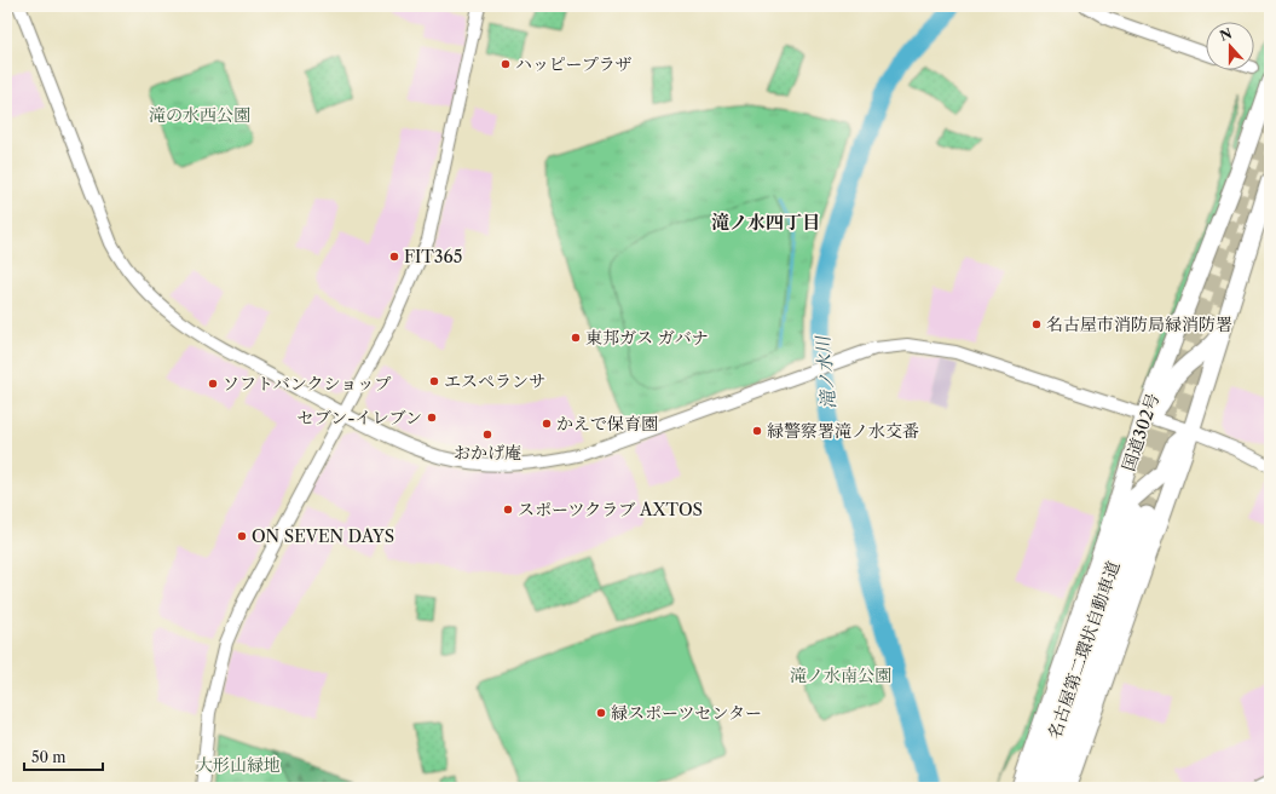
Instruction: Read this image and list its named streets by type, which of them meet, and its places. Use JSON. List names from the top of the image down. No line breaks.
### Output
{"streets":{"highway":["国道302号","名古屋第二環状自動車道"]},"districts":["滝ノ水四丁目"],"water":["滝ノ水川"],"parks":["滝の水西公園","滝ノ水南公園","大形山緑地"],"places":["ハッピープラザ","FIT365","名古屋市消防局緑消防署","東邦ガス ガバナ","エスペランサ","ソフトバンクショップ","セブン-イレブン","かえで保育園","緑警察署滝ノ水交番","おかげ庵","スポーツクラブ AXTOS","ON SEVEN DAYS","緑スポーツセンター"],"scale_bar":"50 m","north":"top"}
